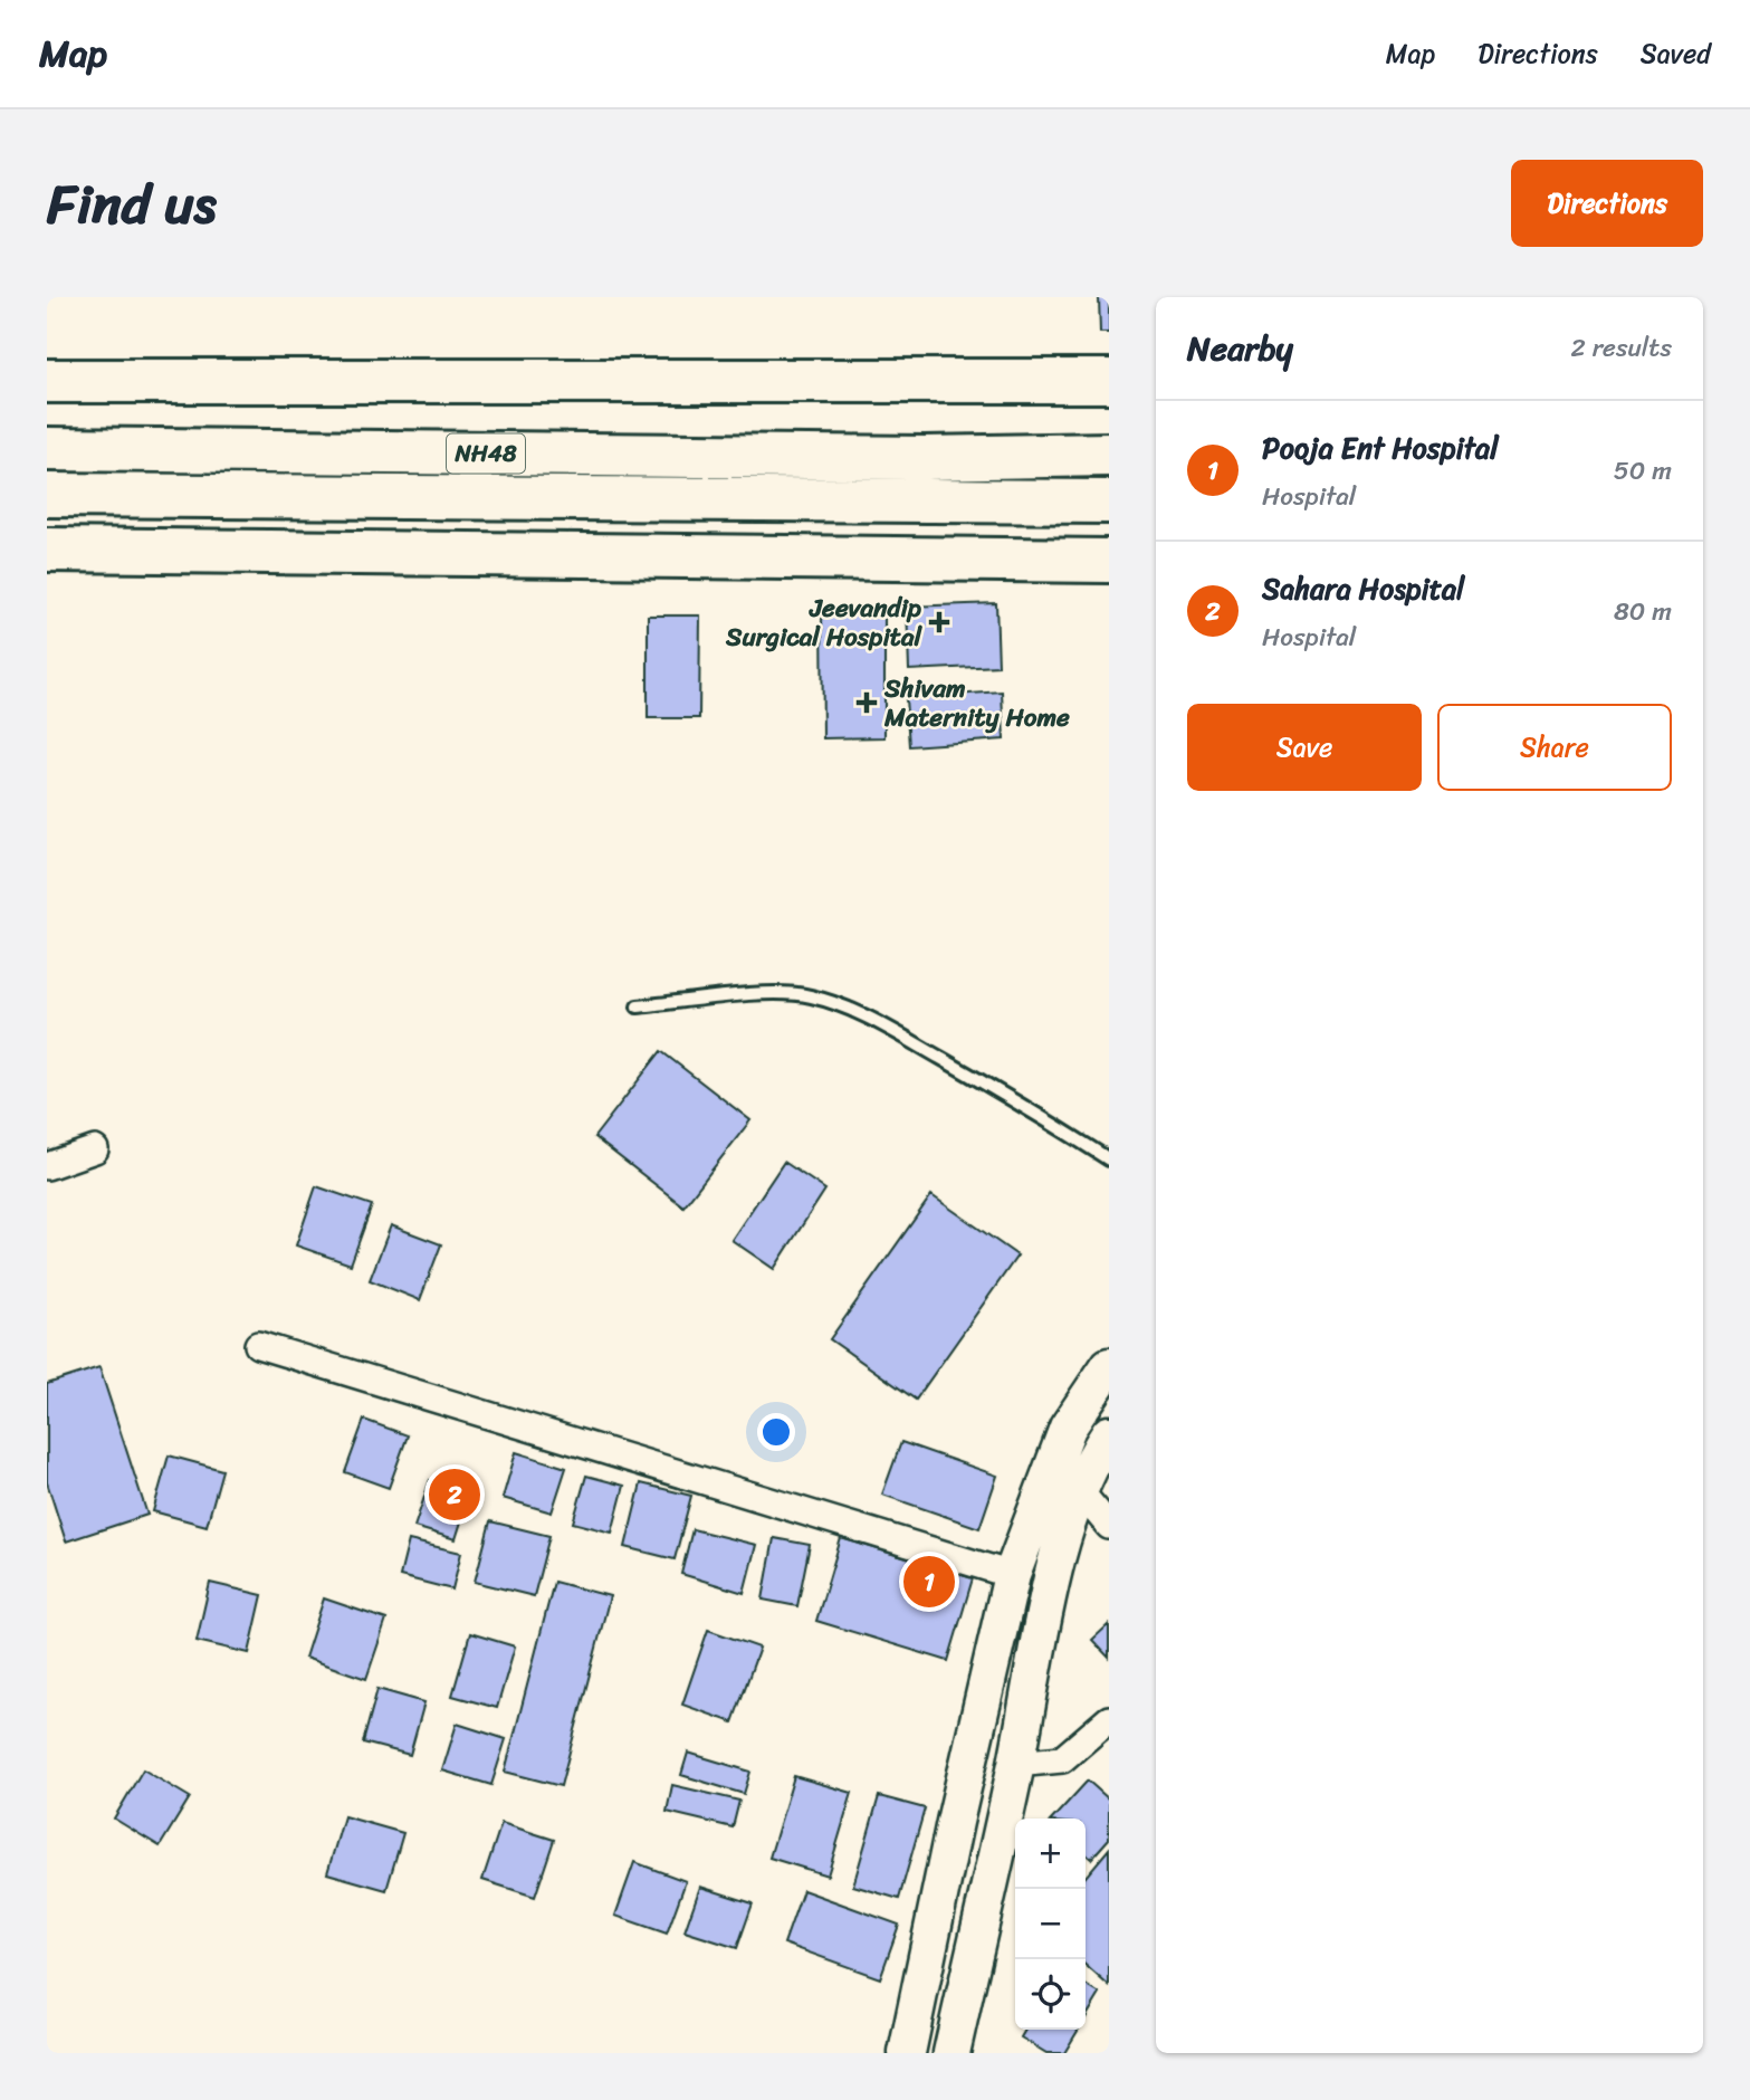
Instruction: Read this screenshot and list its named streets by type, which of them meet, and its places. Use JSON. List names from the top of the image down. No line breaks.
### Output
{"streets":{"highway":["NH48"]},"places":{"health":["Jeevandip Surgical Hospital","Shivam Maternity Home"]},"page":{"header":"Map","nav":["Map","Directions","Saved"],"title":"Find us","buttons":["Directions",["Save","Share"]],"heading":["Nearby","2 results"],"list":[{"mark":"1","name":"Pooja Ent Hospital","note":"Hospital","value":"50 m"},{"mark":"2","name":"Sahara Hospital","note":"Hospital","value":"80 m"}],"pins":["2","1"],"map_buttons":["+","−"]}}
